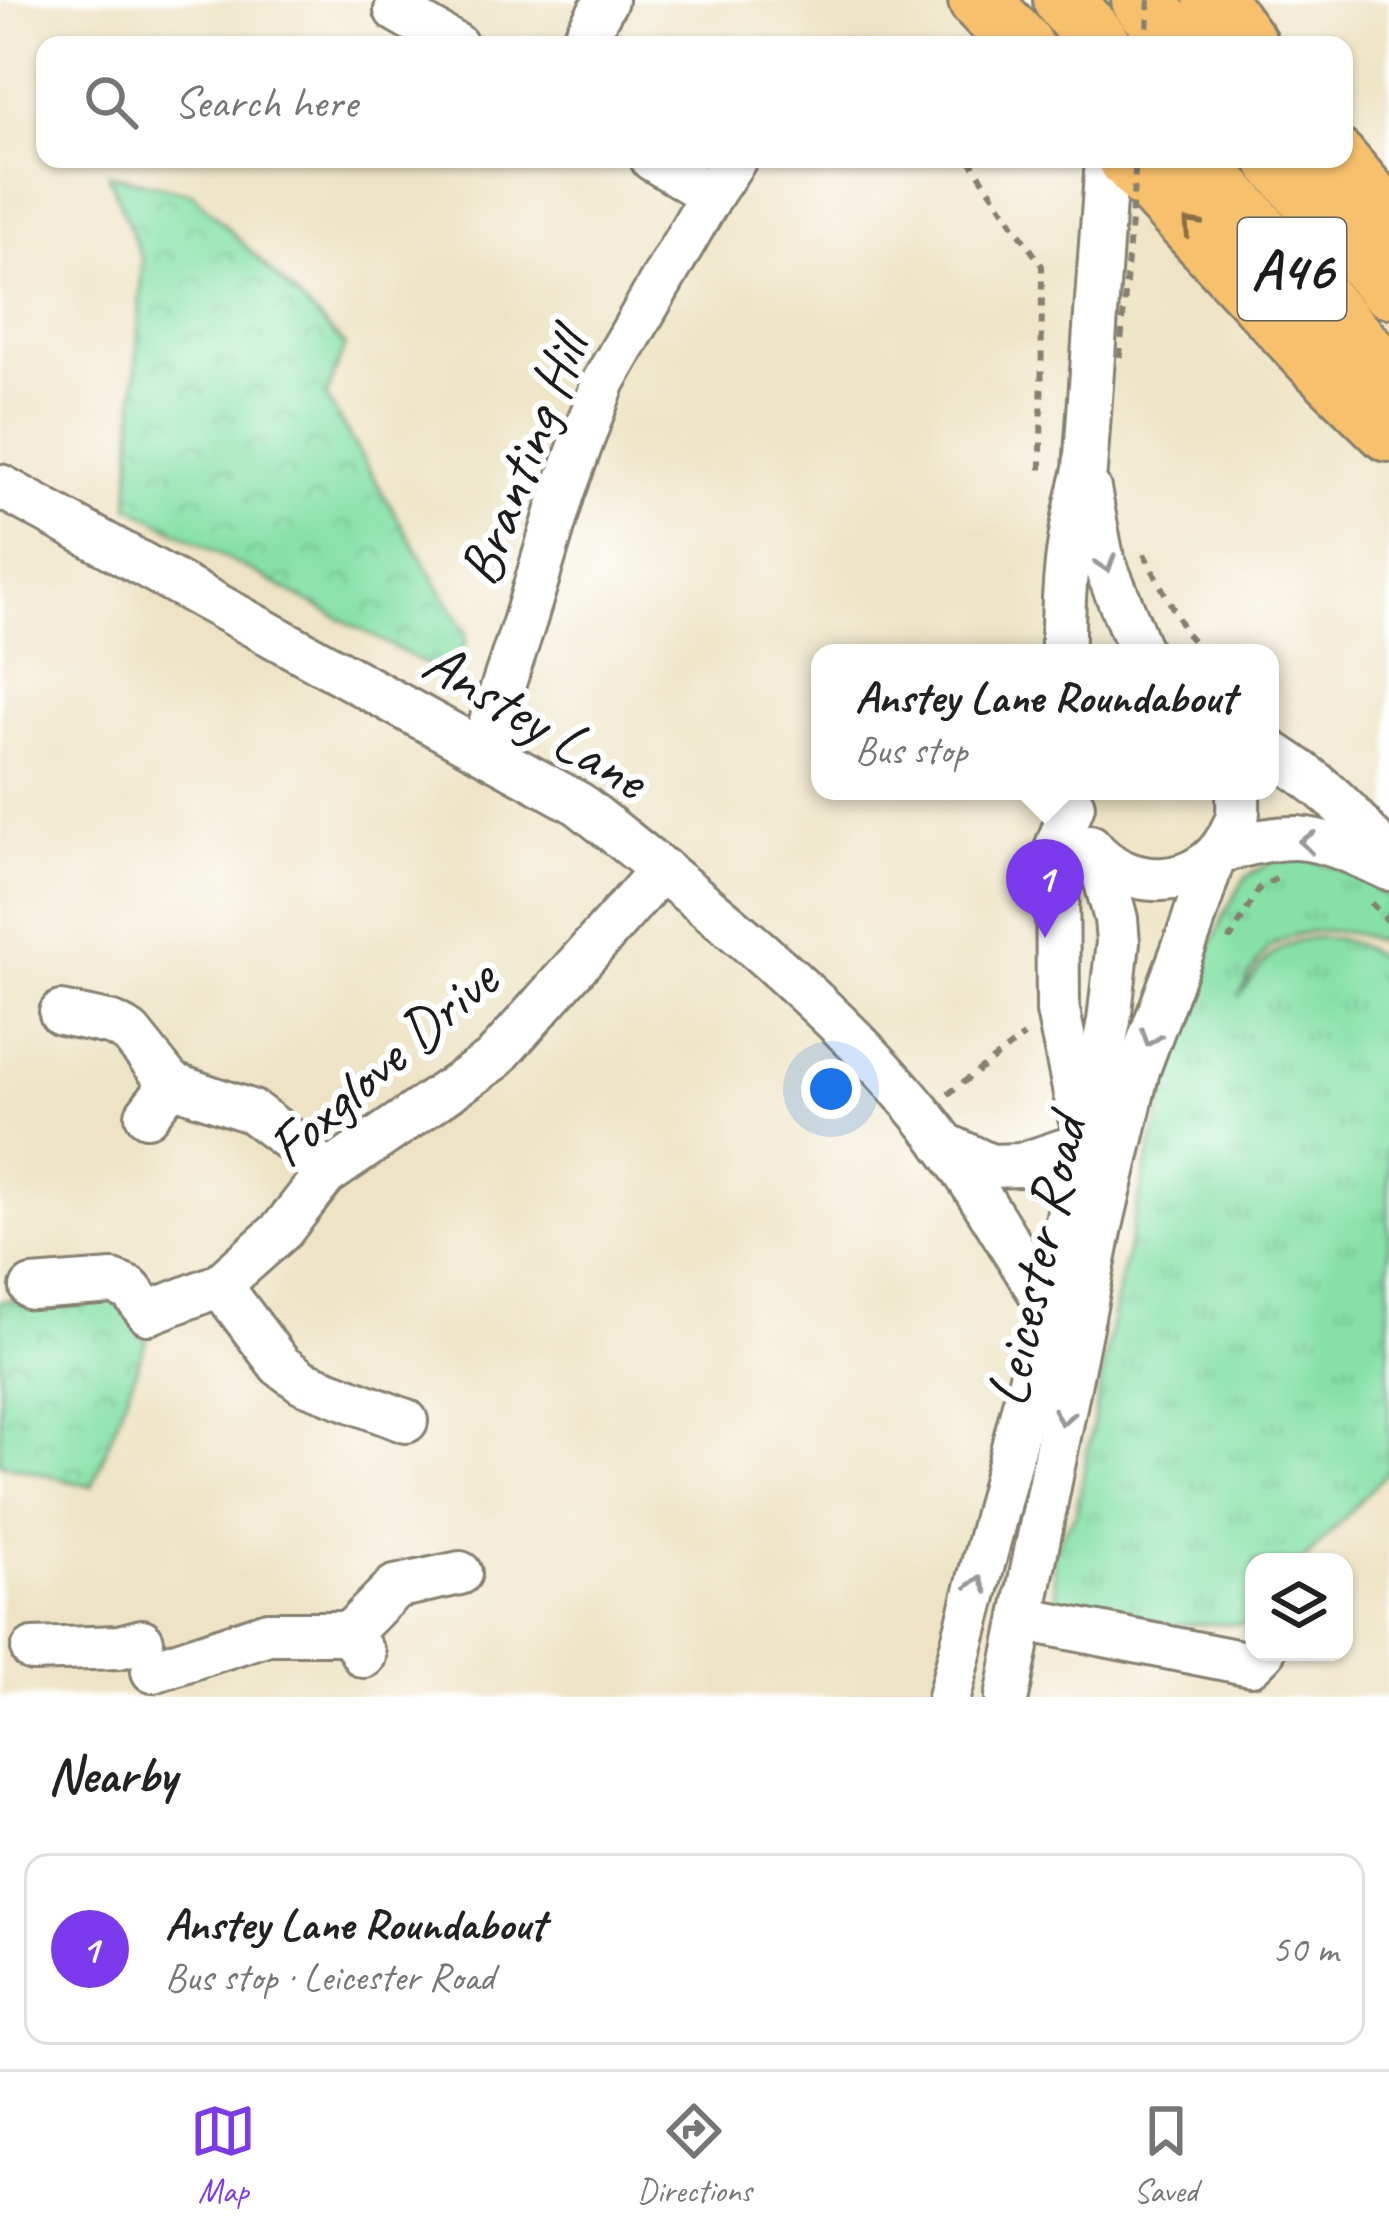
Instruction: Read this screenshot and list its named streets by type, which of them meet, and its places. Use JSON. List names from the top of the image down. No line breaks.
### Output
{"streets":{"highway":["A46"],"street":["Branting Hill","Anstey Lane","Foxglove Drive","Leicester Road"]},"crossings":[["Branting Hill","Anstey Lane"],["Anstey Lane","Foxglove Drive"],["Anstey Lane","Leicester Road"]],"page":{"search":"Search here","popup":["Anstey Lane Roundabout","Bus stop"],"pins":"1","heading":"Nearby","list":[{"mark":"1","name":"Anstey Lane Roundabout","note":"Bus stop · Leicester Road","value":"50 m"}],"nav":["Map","Directions","Saved"]}}
